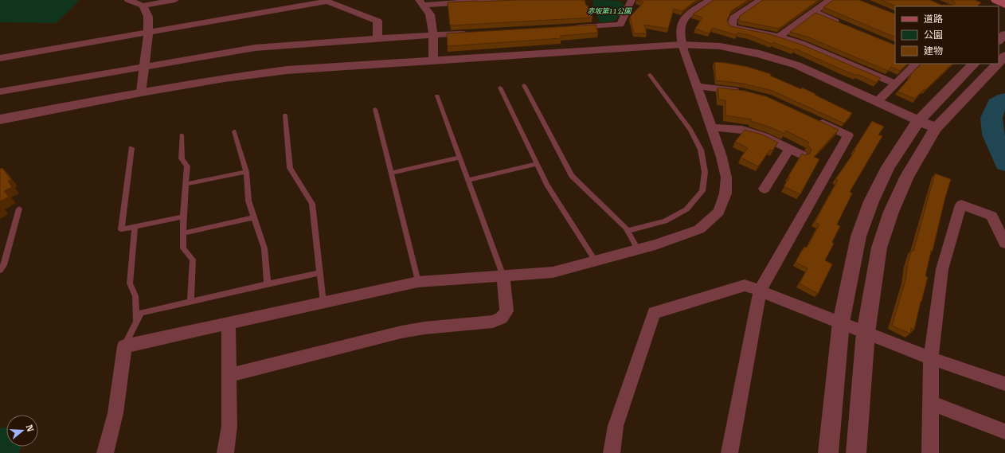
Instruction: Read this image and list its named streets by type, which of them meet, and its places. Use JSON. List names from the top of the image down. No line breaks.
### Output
{"parks":["赤坂第11公園"],"legend":["道路","公園","建物"],"north":"right"}
